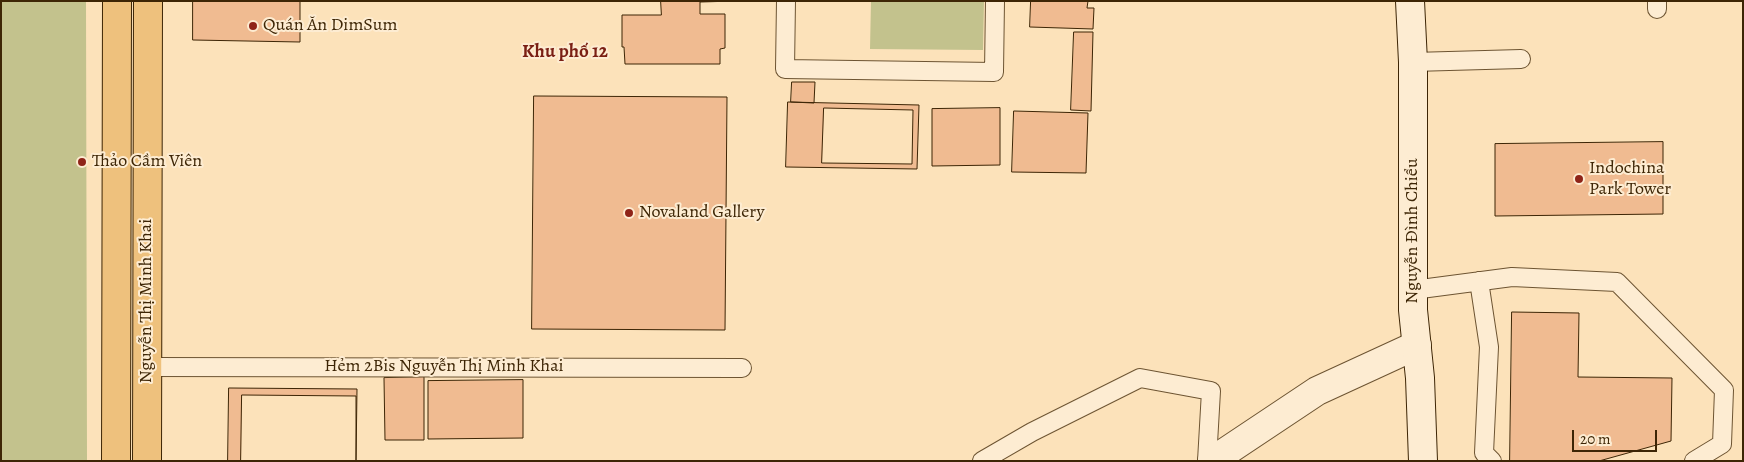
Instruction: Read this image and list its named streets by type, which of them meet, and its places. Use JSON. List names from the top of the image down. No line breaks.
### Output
{"streets":{"main road":["Nguyễn Thị Minh Khai"],"street":["Nguyễn Đình Chiểu"],"lane":["Hẻm 2Bis Nguyễn Thị Minh Khai"]},"crossings":[["Nguyễn Thị Minh Khai","Hẻm 2Bis Nguyễn Thị Minh Khai"]],"districts":["Khu phố 12"],"places":["Quán Ăn DimSum","Thảo Cầm Viên","Indochina Park Tower","Novaland Gallery"],"scale_bar":"20 m"}
